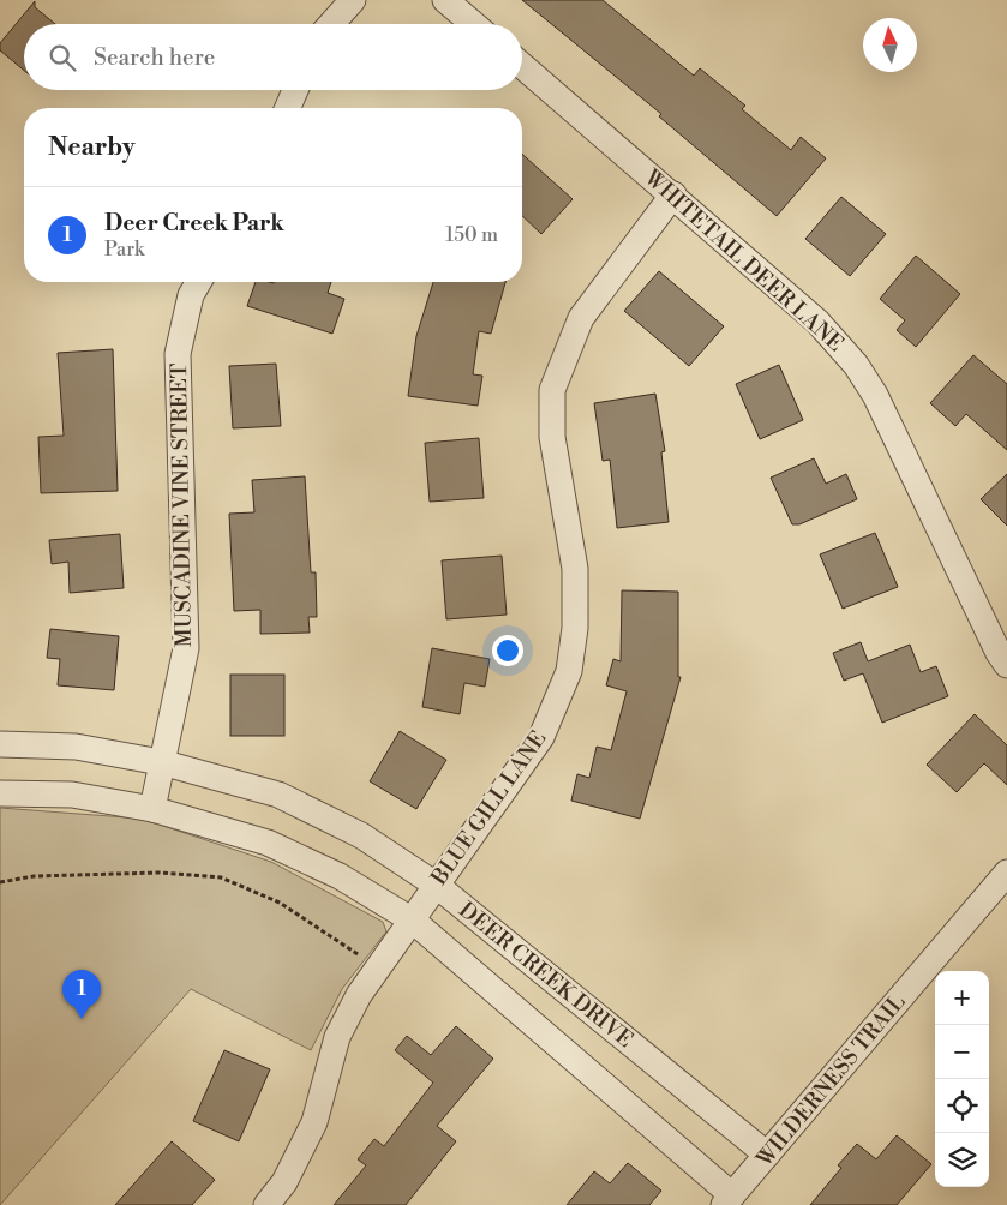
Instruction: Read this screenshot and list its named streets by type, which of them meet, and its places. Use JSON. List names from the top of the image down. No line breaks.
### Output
{"streets":{"street":["WHITETAIL DEER LANE","MUSCADINE VINE STREET","BLUE GILL LANE","DEER CREEK DRIVE","WILDERNESS TRAIL"]},"crossings":[["WHITETAIL DEER LANE","BLUE GILL LANE"],["MUSCADINE VINE STREET","DEER CREEK DRIVE"],["BLUE GILL LANE","DEER CREEK DRIVE"],["DEER CREEK DRIVE","WILDERNESS TRAIL"]],"north":"top","page":{"search":"Search here","heading":"Nearby","list":[{"mark":"1","name":"Deer Creek Park","note":"Park","value":"150 m"}],"pins":"1","map_buttons":["+","−"]}}
